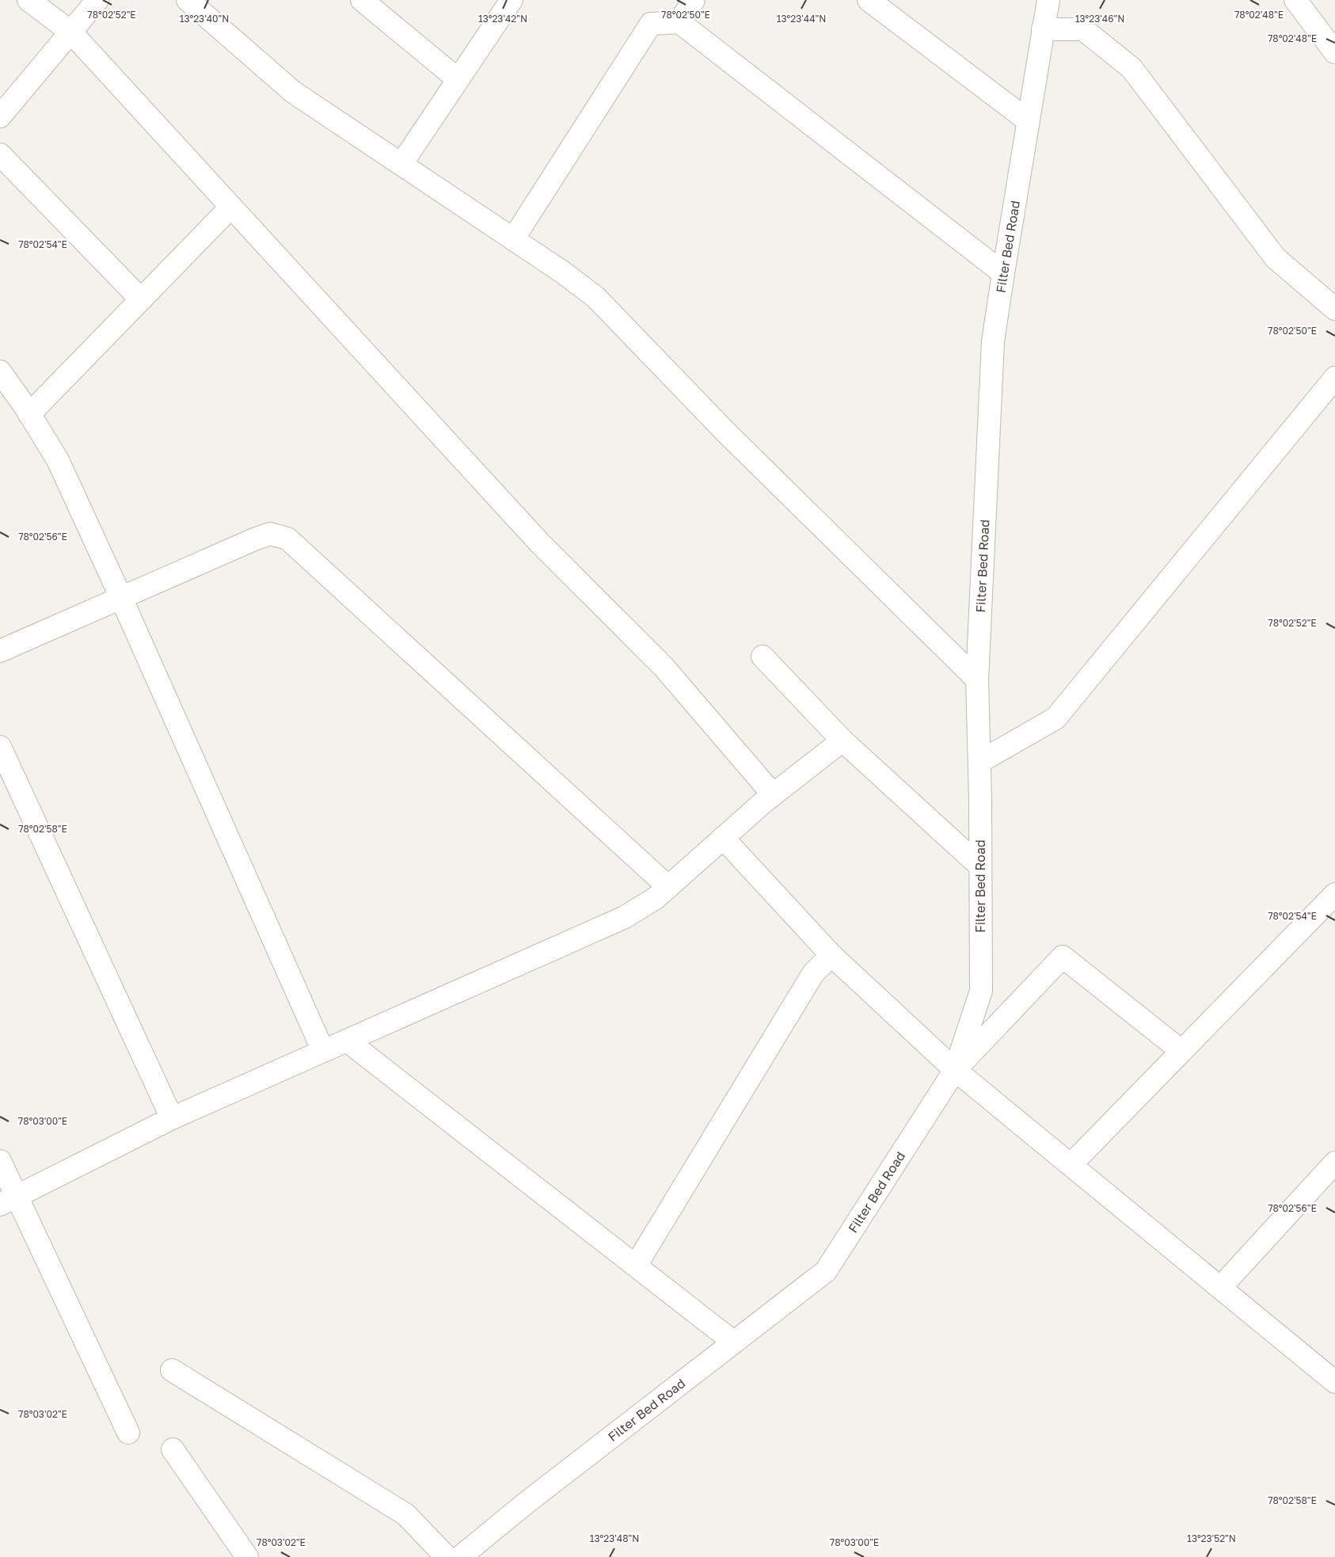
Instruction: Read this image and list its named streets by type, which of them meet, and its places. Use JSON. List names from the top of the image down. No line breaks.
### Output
{"streets":{"street":["Filter Bed Road"]},"coordinates":["78°02'52\"E","78°02'50\"E","78°02'48\"E","13°23'40\"N","13°23'42\"N","13°23'44\"N","13°23'46\"N","78°02'54\"E","78°02'56\"E","78°02'58\"E","78°03'00\"E","78°03'02\"E","13°23'48\"N","13°23'52\"N"]}
